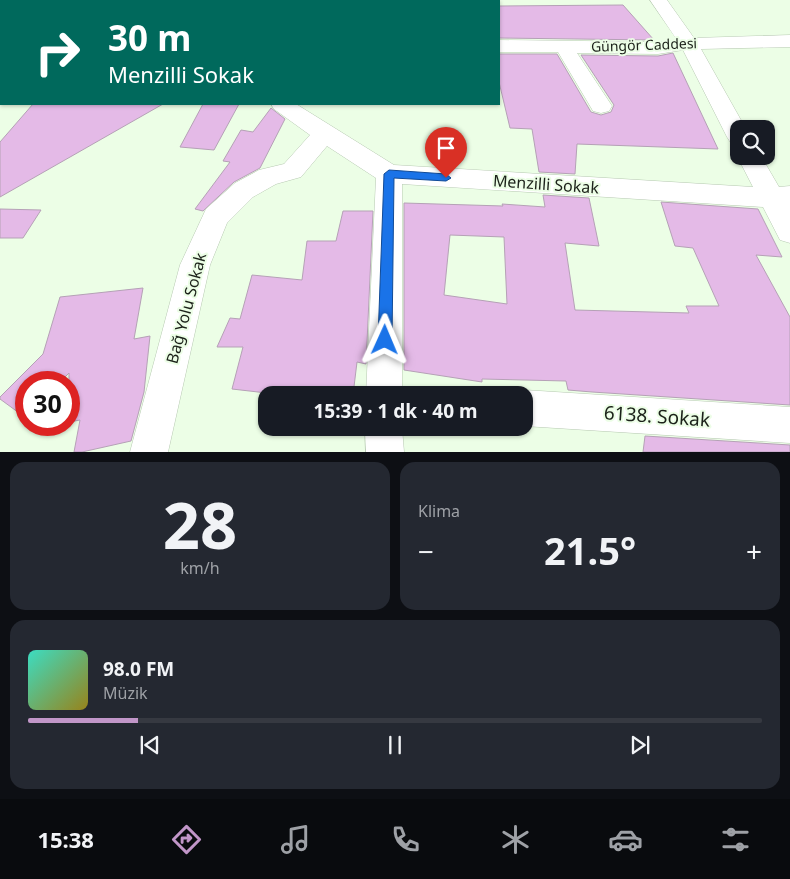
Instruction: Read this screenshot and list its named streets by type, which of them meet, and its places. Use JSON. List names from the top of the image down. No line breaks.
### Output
{"streets":{"street":["Güngör Caddesi","Menzilli Sokak","Bağ Yolu Sokak","6138. Sokak"]},"crossings":[["Menzilli Sokak","Bağ Yolu Sokak"]],"page":{"turn":["30 m","Menzilli Sokak"],"limit":"30","trip":"15:39 · 1 dk · 40 m","tile":[["28","km/h"],"Klima"],"heat":["−","21.5°","+"],"song":["98.0 FM","Müzik"],"tabs":"15:38"}}
